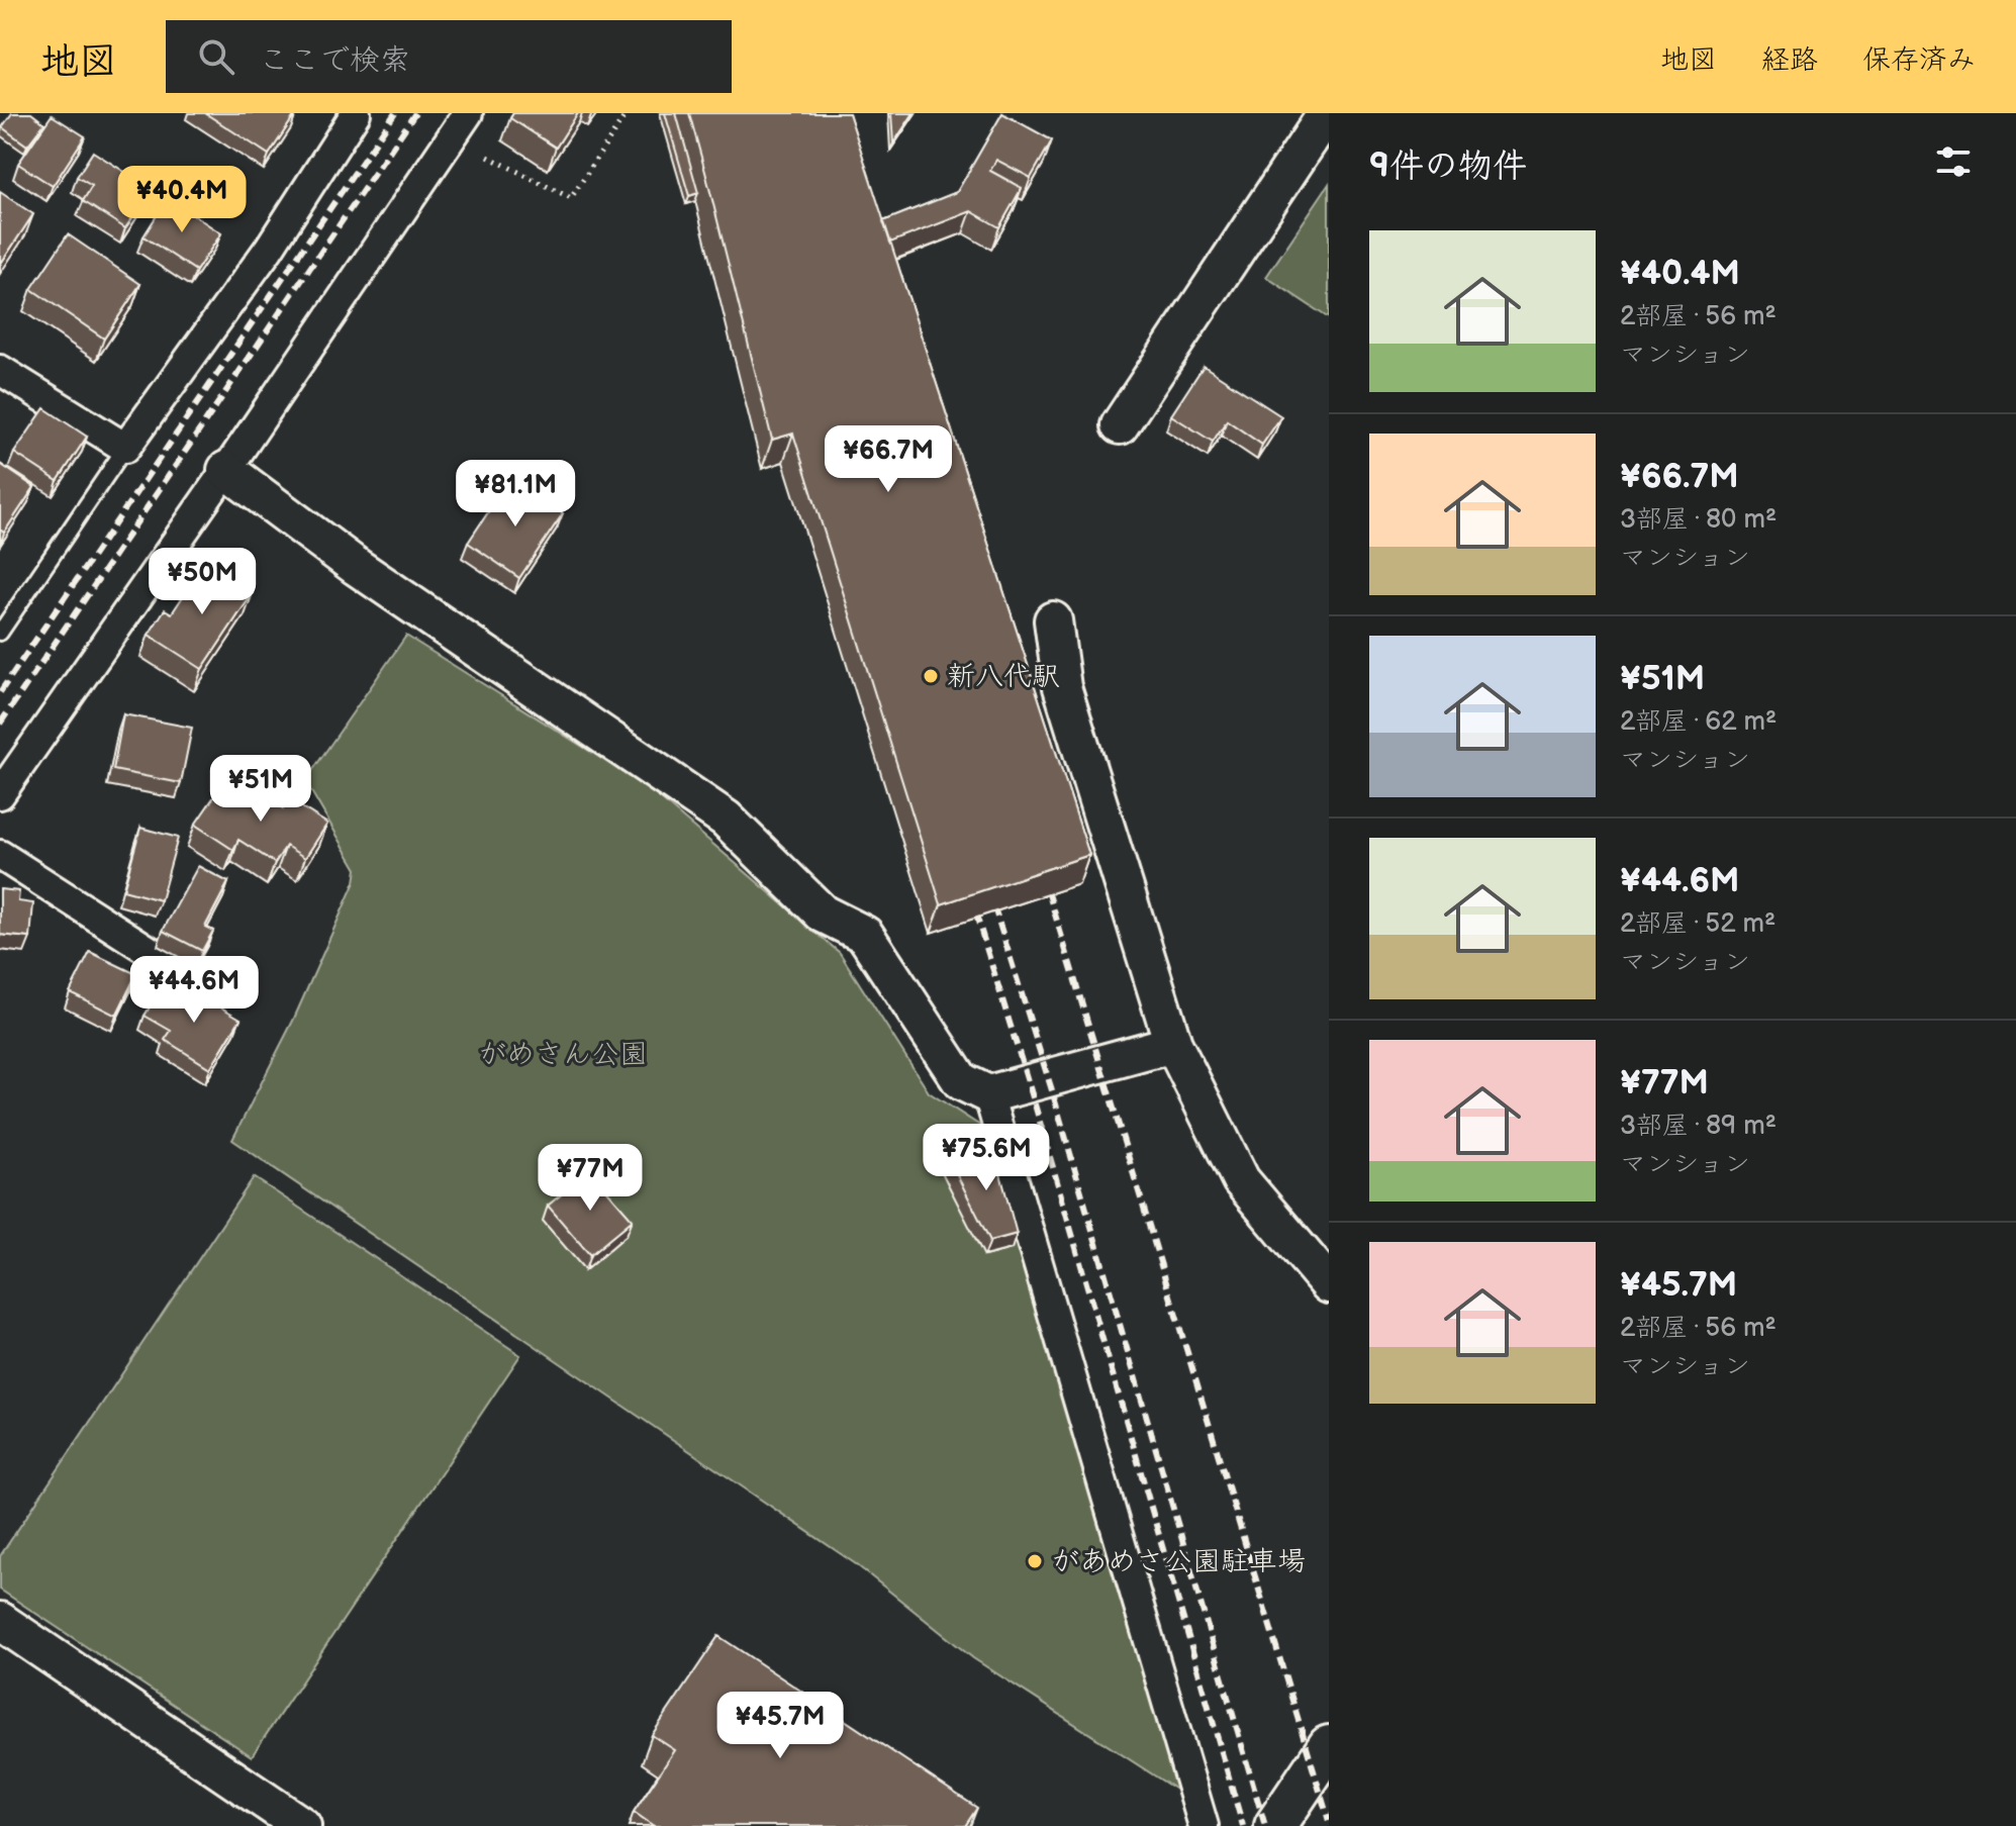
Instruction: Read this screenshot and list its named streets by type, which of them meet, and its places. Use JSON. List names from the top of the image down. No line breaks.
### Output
{"parks":["がめさん公園"],"places":["新八代駅","があめさ公園駐車場"],"page":{"header":"地図","search":"ここで検索","nav":["地図","経路","保存済み"],"heading":"9件の物件","price":["¥40.4M","¥66.7M","¥81.1M","¥50M","¥51M","¥44.6M","¥75.6M","¥77M","¥45.7M"],"list":[{"name":"¥40.4M","note":"2部屋 · 56 m² · マンション"},{"name":"¥66.7M","note":"3部屋 · 80 m² · マンション"},{"name":"¥51M","note":"2部屋 · 62 m² · マンション"},{"name":"¥44.6M","note":"2部屋 · 52 m² · マンション"},{"name":"¥77M","note":"3部屋 · 89 m² · マンション"},{"name":"¥45.7M","note":"2部屋 · 56 m² · マンション"}]}}
